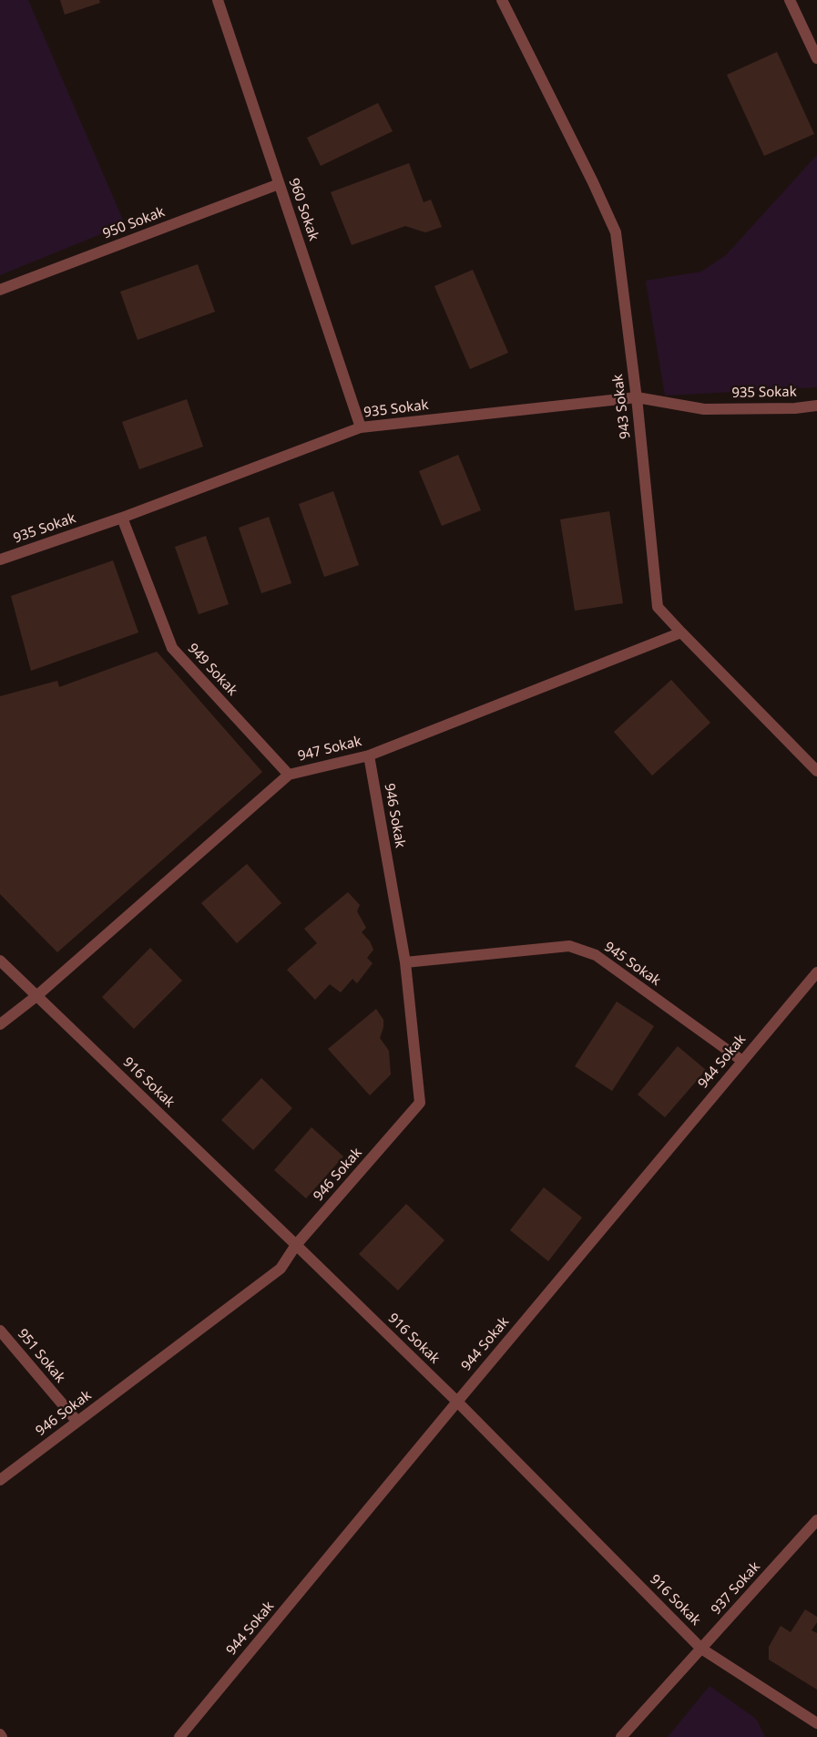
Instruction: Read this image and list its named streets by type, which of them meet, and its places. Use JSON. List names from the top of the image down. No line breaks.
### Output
{"streets":{"street":["960 Sokak","950 Sokak","935 Sokak","943 Sokak","949 Sokak","947 Sokak","946 Sokak","945 Sokak","944 Sokak","916 Sokak","951 Sokak","937 Sokak"]},"crossings":[["960 Sokak","950 Sokak"],["960 Sokak","935 Sokak"],["935 Sokak","943 Sokak"],["935 Sokak","949 Sokak"],["943 Sokak","947 Sokak"],["949 Sokak","947 Sokak"],["947 Sokak","946 Sokak"],["947 Sokak","916 Sokak"],["946 Sokak","945 Sokak"],["946 Sokak","916 Sokak"],["946 Sokak","951 Sokak"],["945 Sokak","944 Sokak"],["944 Sokak","916 Sokak"],["916 Sokak","937 Sokak"]]}
